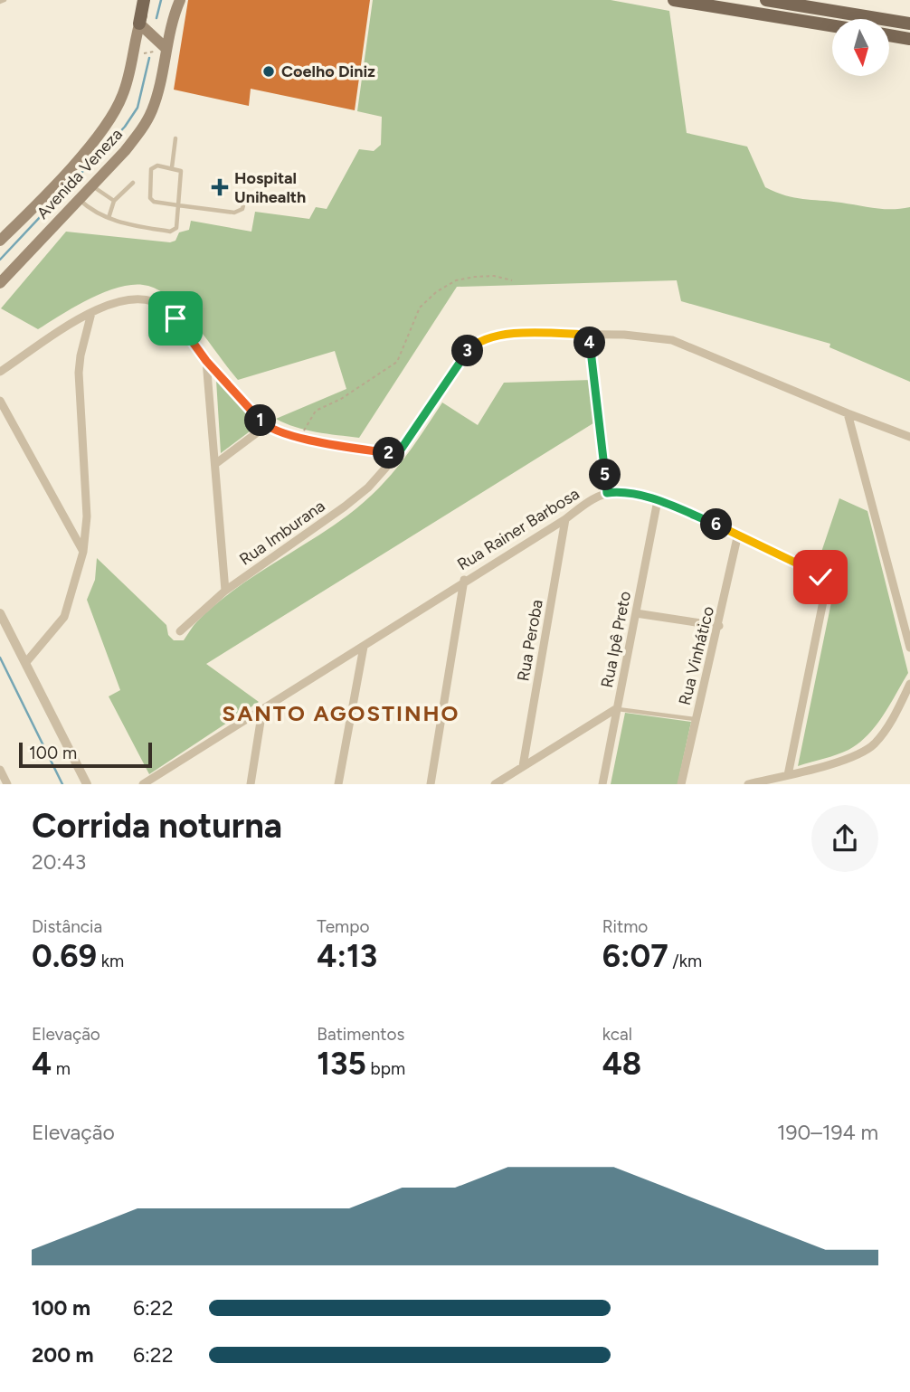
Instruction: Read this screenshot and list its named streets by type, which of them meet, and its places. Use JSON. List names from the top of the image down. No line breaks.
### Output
{"streets":{"main road":["Avenida Veneza"],"street":["Rua Rainer Barbosa","Rua Imburana","Rua Ipê Preto","Rua Peroba","Rua Vinhático"]},"crossings":[["Rua Rainer Barbosa","Rua Peroba"]],"districts":["SANTO AGOSTINHO"],"places":{"other":["Coelho Diniz"],"health":["Hospital Unihealth"]},"scale_bar":"100 m","north":"bottom","page":{"pins":["4","3","1","2","5","6"],"scale":"100 m","heading":["Corrida noturna","20:43"],"stats":[["Distância","0.69 km"],["Tempo","4:13"],["Ritmo","6:07 /km"],["Elevação","4 m"],["Batimentos","135 bpm"],["kcal","48"]],"chart":["Elevação","190–194 m"],"list":[{"name":"100 m","note":"6:22"},{"name":"200 m","note":"6:22"}]}}
